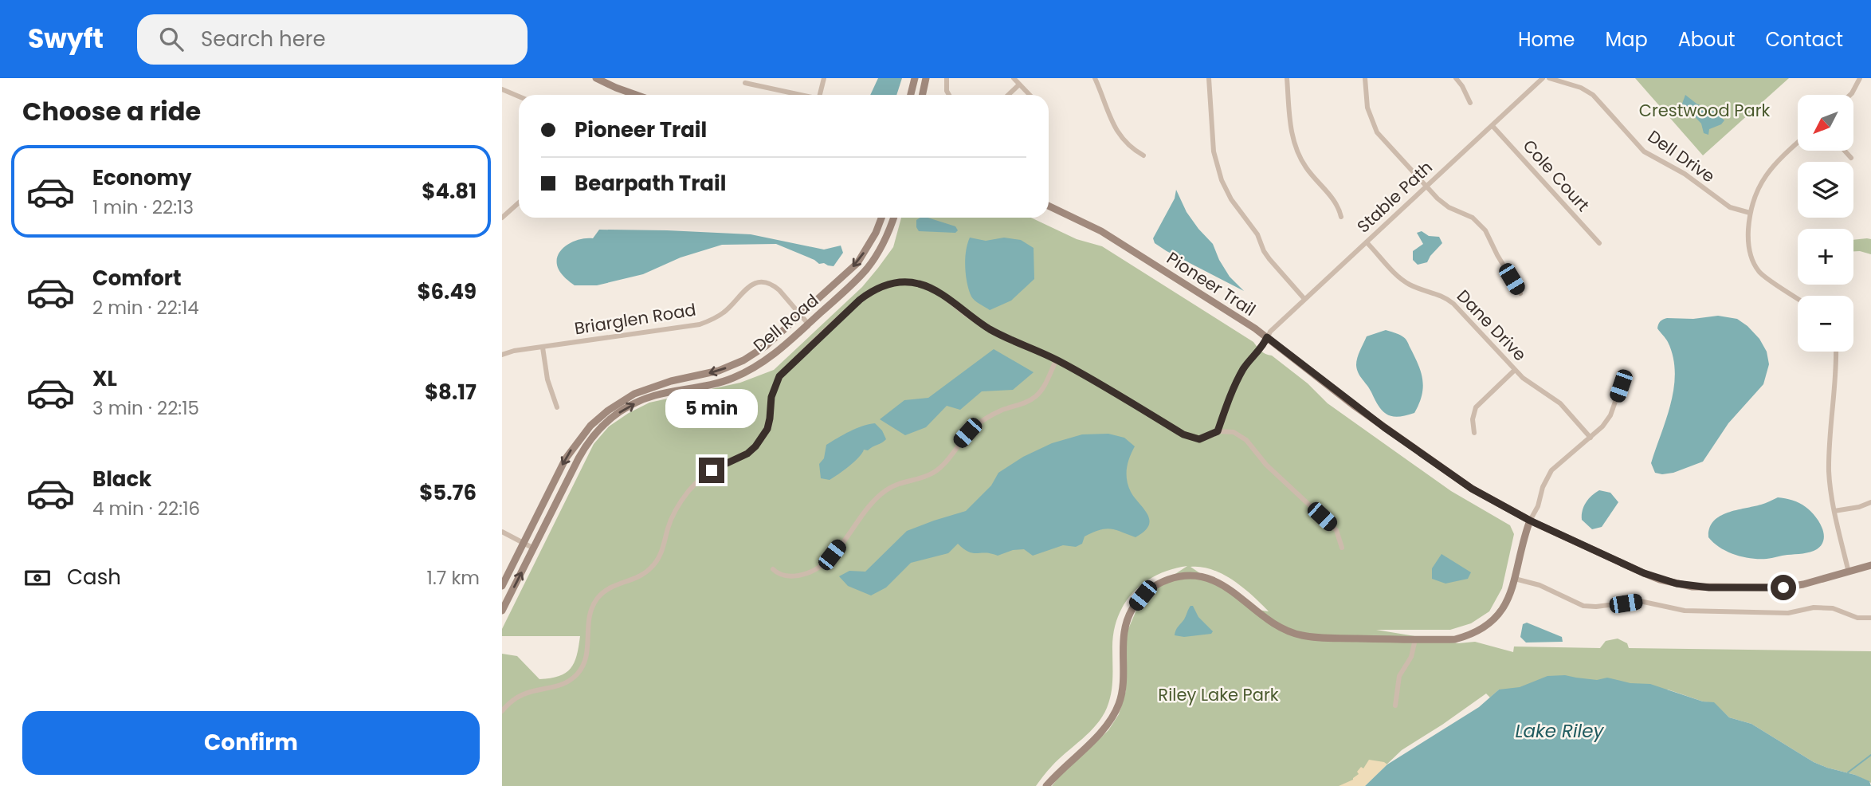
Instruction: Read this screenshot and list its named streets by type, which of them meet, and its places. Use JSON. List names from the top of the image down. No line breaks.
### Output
{"streets":{"main road":["Pioneer Trail","Dell Road"],"street":["Dell Drive","Cole Court","Stable Path","Briarglen Road","Dane Drive"]},"crossings":[["Cole Court","Stable Path"],["Stable Path","Pioneer Trail"],["Stable Path","Dane Drive"],["Briarglen Road","Dell Road"]],"water":["Lake Riley"],"parks":["Crestwood Park","Riley Lake Park"],"north":"bottom left","page":{"header":"Swyft","search":"Search here","nav":["Home","Map","About","Contact"],"heading":"Choose a ride","map_buttons":["+","−"],"banner":["Pioneer Trail","Bearpath Trail"],"list":[{"name":"Economy","note":"1 min · 22:13","value":"$4.81"},{"name":"Comfort","note":"2 min · 22:14","value":"$6.49"},{"name":"XL","note":"3 min · 22:15","value":"$8.17"},{"name":"Black","note":"4 min · 22:16","value":"$5.76"}],"bubble":"5 min","pay":["Cash","1.7 km"],"buttons":"Confirm"}}
